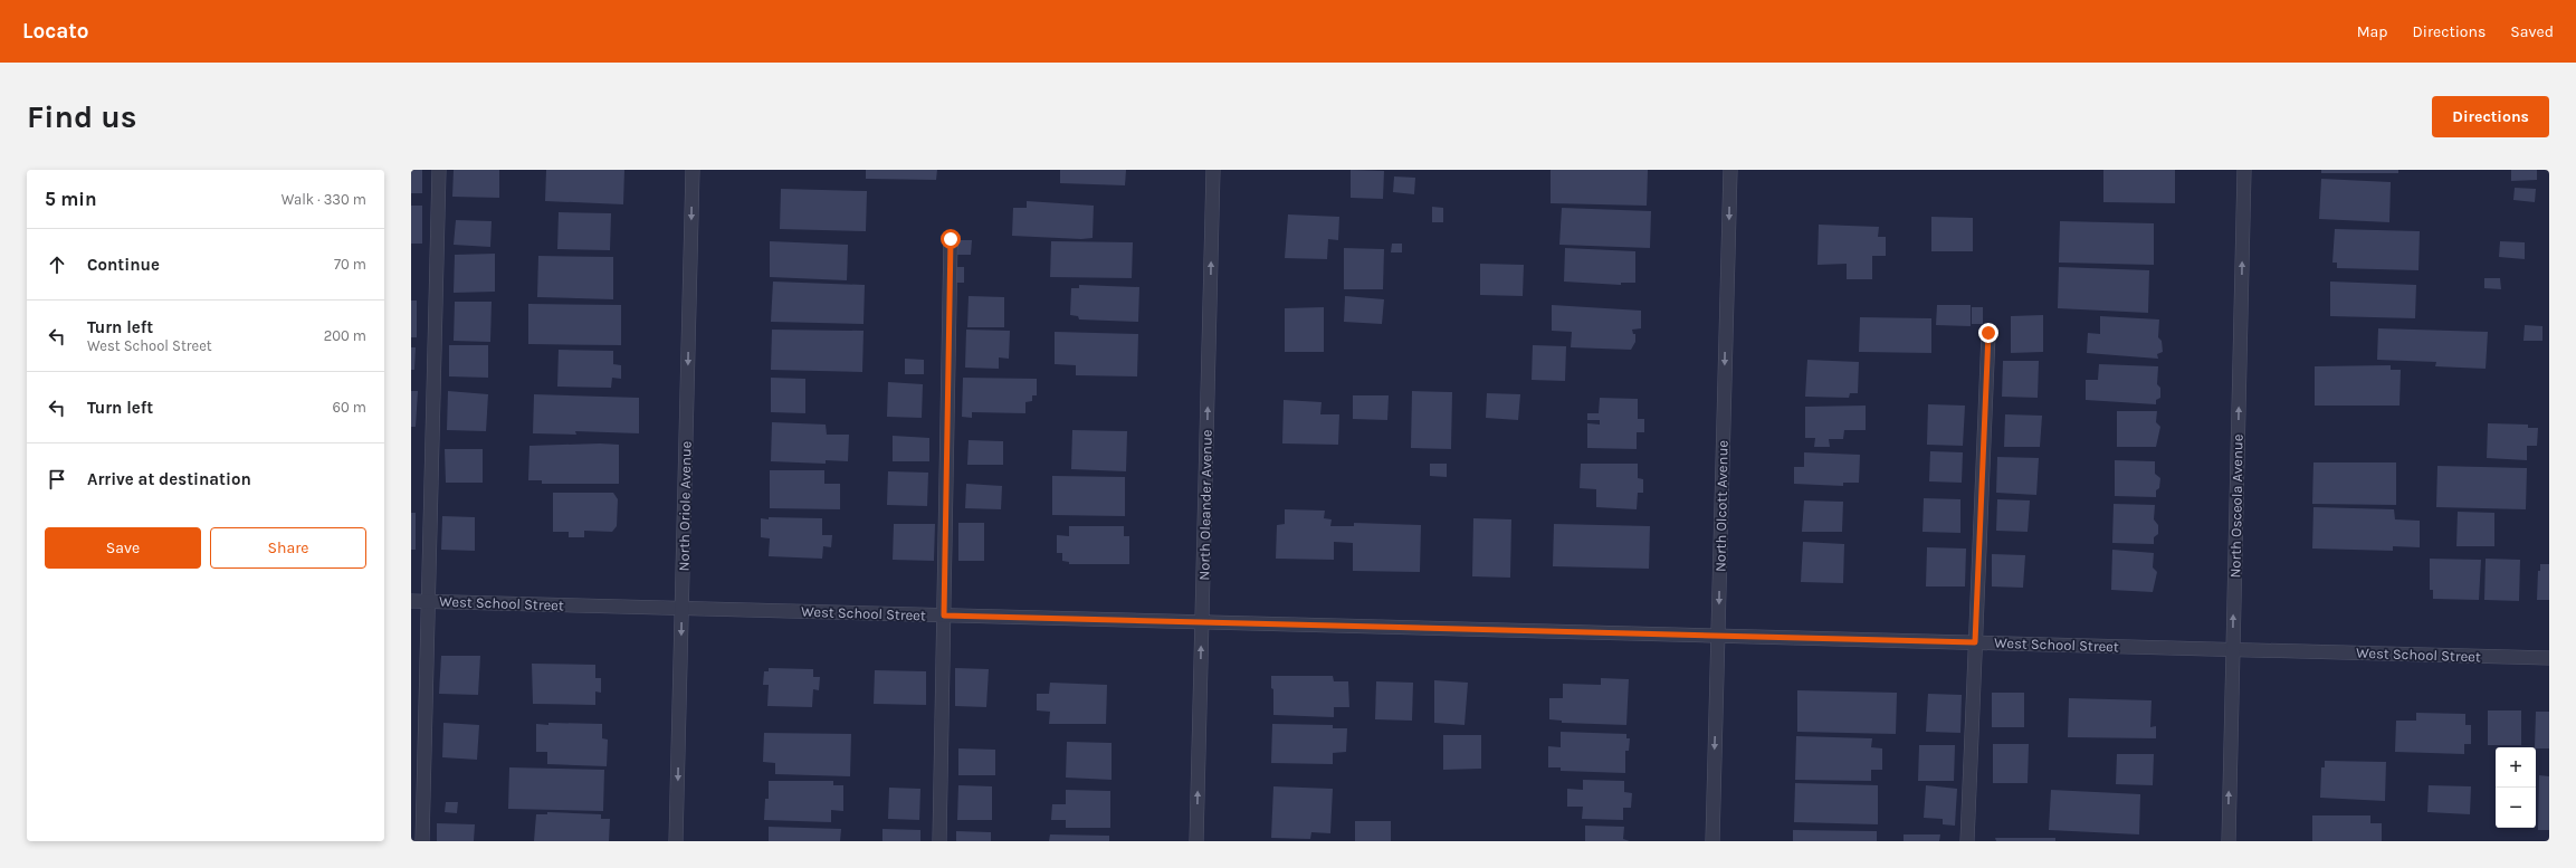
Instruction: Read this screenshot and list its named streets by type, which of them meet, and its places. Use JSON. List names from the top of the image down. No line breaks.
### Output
{"streets":{"street":["North Oleander Avenue","North Oriole Avenue","North Olcott Avenue","North Osceola Avenue","West School Street"]},"crossings":[["North Oleander Avenue","West School Street"],["North Oriole Avenue","West School Street"],["North Olcott Avenue","West School Street"],["North Osceola Avenue","West School Street"]],"one_way":["North Oleander Avenue","North Oriole Avenue","North Olcott Avenue","North Osceola Avenue"],"page":{"header":"Locato","nav":["Map","Directions","Saved"],"buttons":["Directions",["Save","Share"]],"title":"Find us","heading":["5 min","Walk · 330 m"],"list":[["Continue","70 m"],["Turn left","West School Street","200 m"],["Turn left","60 m"],"Arrive at destination"],"map_buttons":["+","−"]}}
